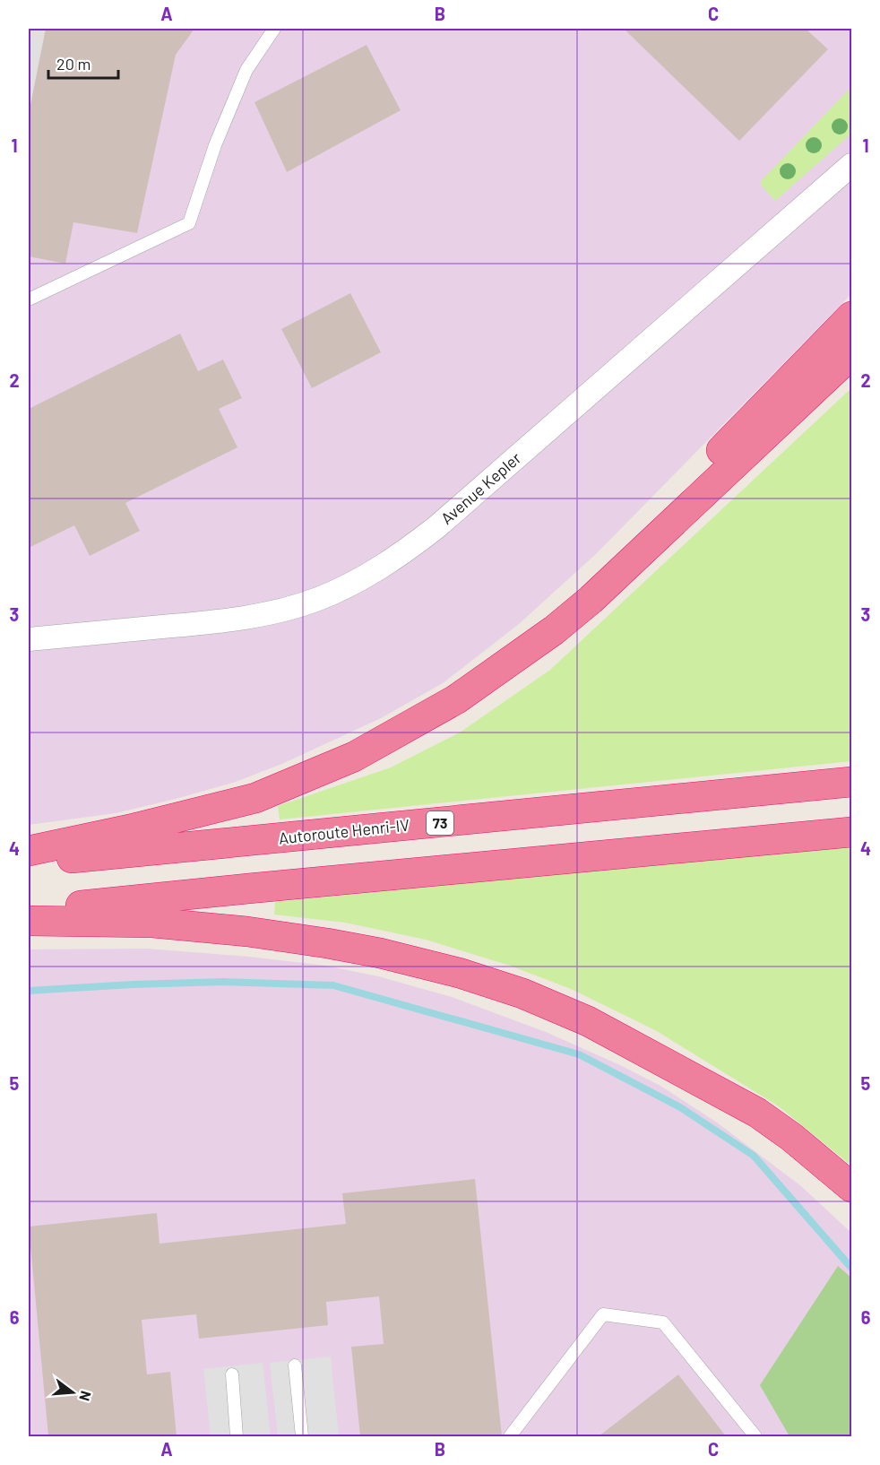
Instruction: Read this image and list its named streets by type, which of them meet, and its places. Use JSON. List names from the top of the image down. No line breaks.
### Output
{"streets":{"highway":["73","Autoroute Henri-IV"],"street":["Avenue Kepler"]},"scale_bar":"20 m","north":"right","grid":{"columns":["A","B","C"],"rows":["1","2","3","4","5","6"]}}
